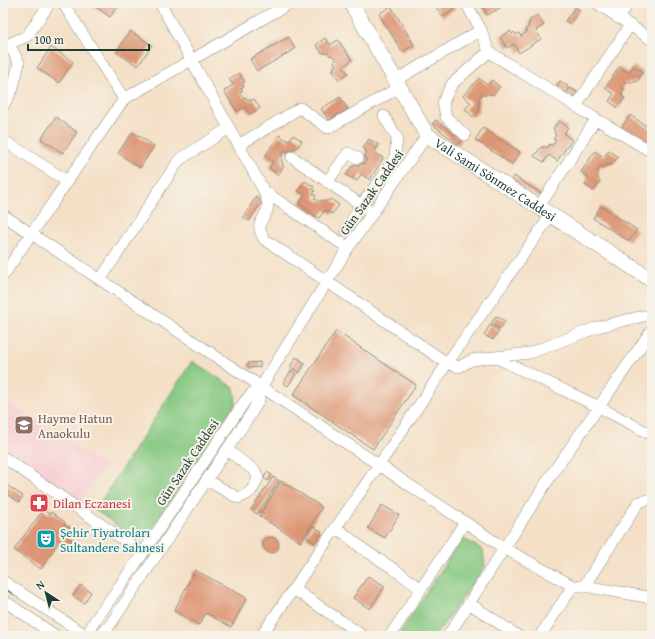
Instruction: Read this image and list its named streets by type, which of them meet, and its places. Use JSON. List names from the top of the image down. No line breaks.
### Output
{"streets":{"main road":["Vali Sami Sönmez Caddesi"],"street":["Gün Sazak Caddesi"]},"crossings":[["Vali Sami Sönmez Caddesi","Gün Sazak Caddesi"]],"places":{"school or university":["Hayme Hatun Anaokulu"],"pharmacy":["Dilan Eczanesi"],"theatre":["Şehir Tiyatroları Sultandere Sahnesi"]},"scale_bar":"100 m","north":"top left"}
